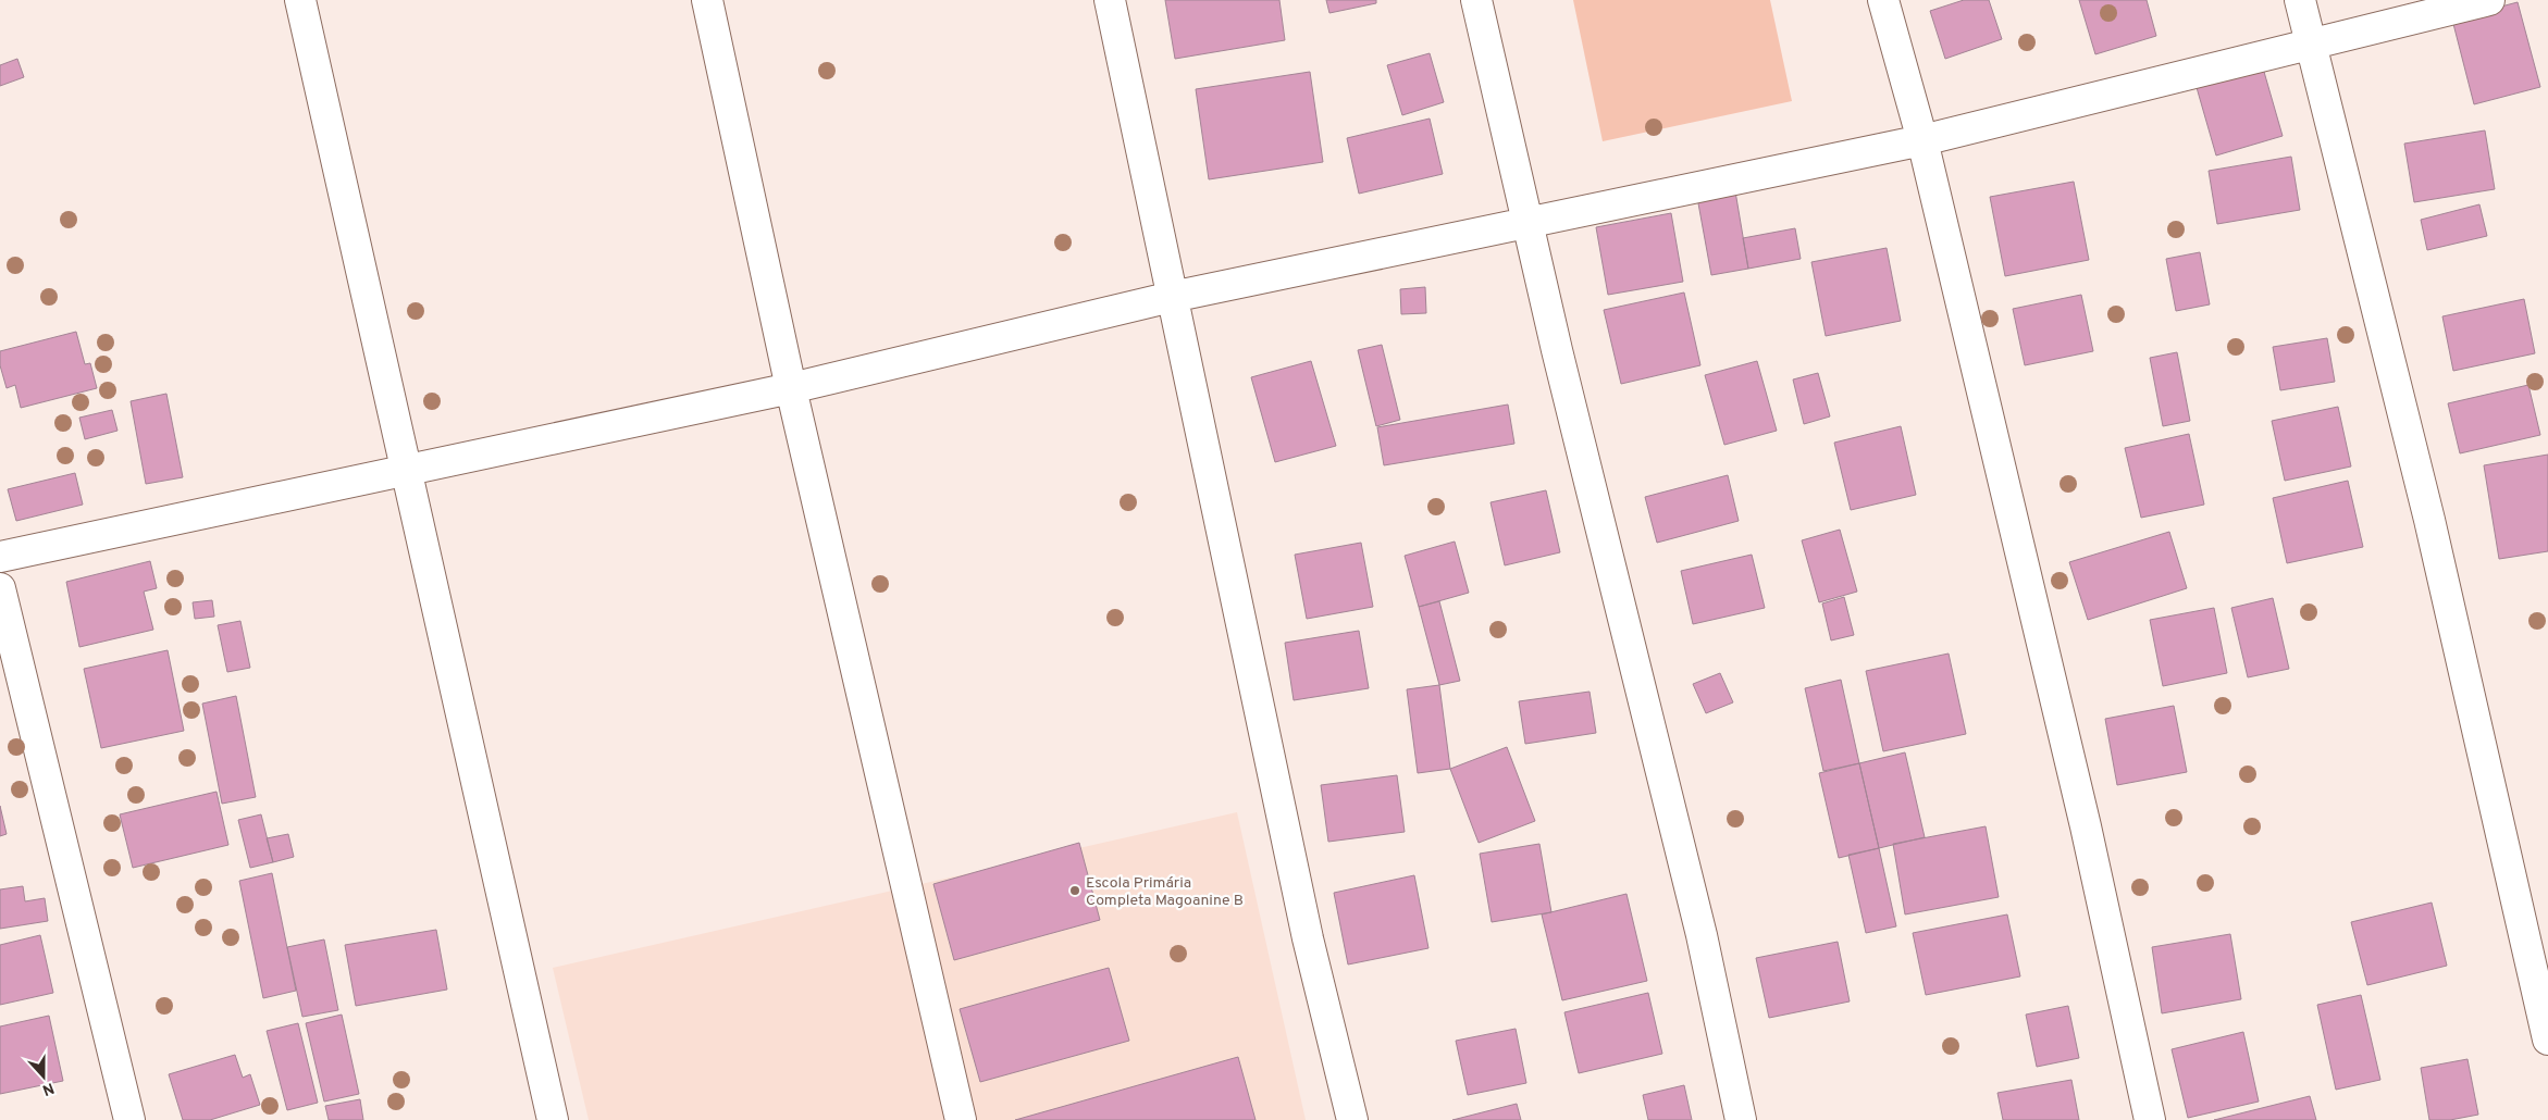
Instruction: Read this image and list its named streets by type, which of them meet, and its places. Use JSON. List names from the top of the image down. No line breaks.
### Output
{"places":["Escola Primária Completa Magoanine B"],"north":"bottom"}
